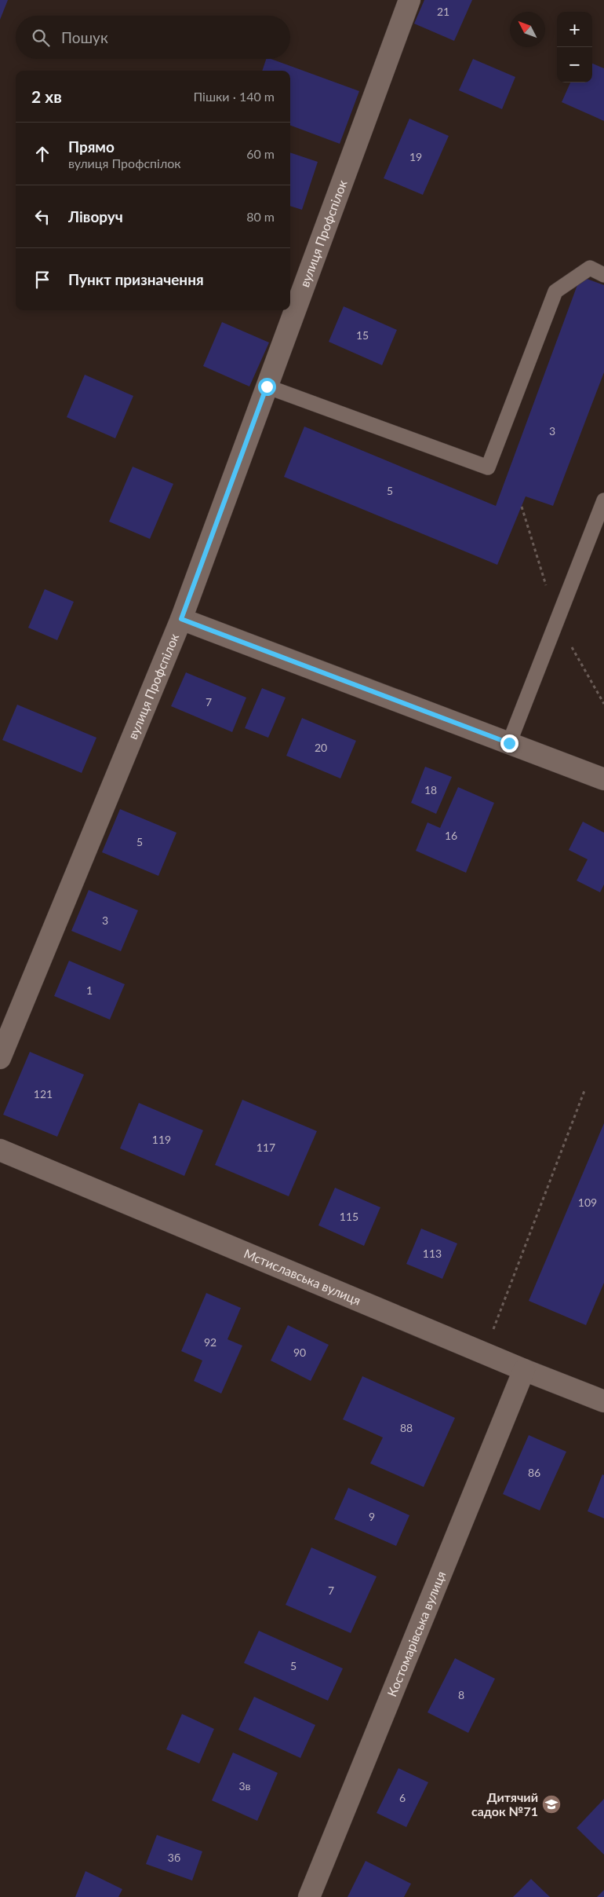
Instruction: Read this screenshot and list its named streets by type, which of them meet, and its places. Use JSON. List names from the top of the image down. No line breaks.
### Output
{"streets":{"street":["вулиця Профспілок","Мстиславська вулиця","Костомарівська вулиця"]},"crossings":[["Мстиславська вулиця","Костомарівська вулиця"]],"places":{"school or university":["Дитячий садок №71"]},"house_numbers":["21","19","15","3","5","7","20","18","16","5","3","1","121","119","117","109","115","113","92","90","88","86","9","7","5","8","3в","6","3б"],"north":"top left","page":{"map_buttons":["+","−"],"search":"Пошук","heading":["2 хв","Пішки · 140 m"],"list":[["Прямо","вулиця Профспілок","60 m"],["Ліворуч","80 m"],"Пункт призначення"]}}
